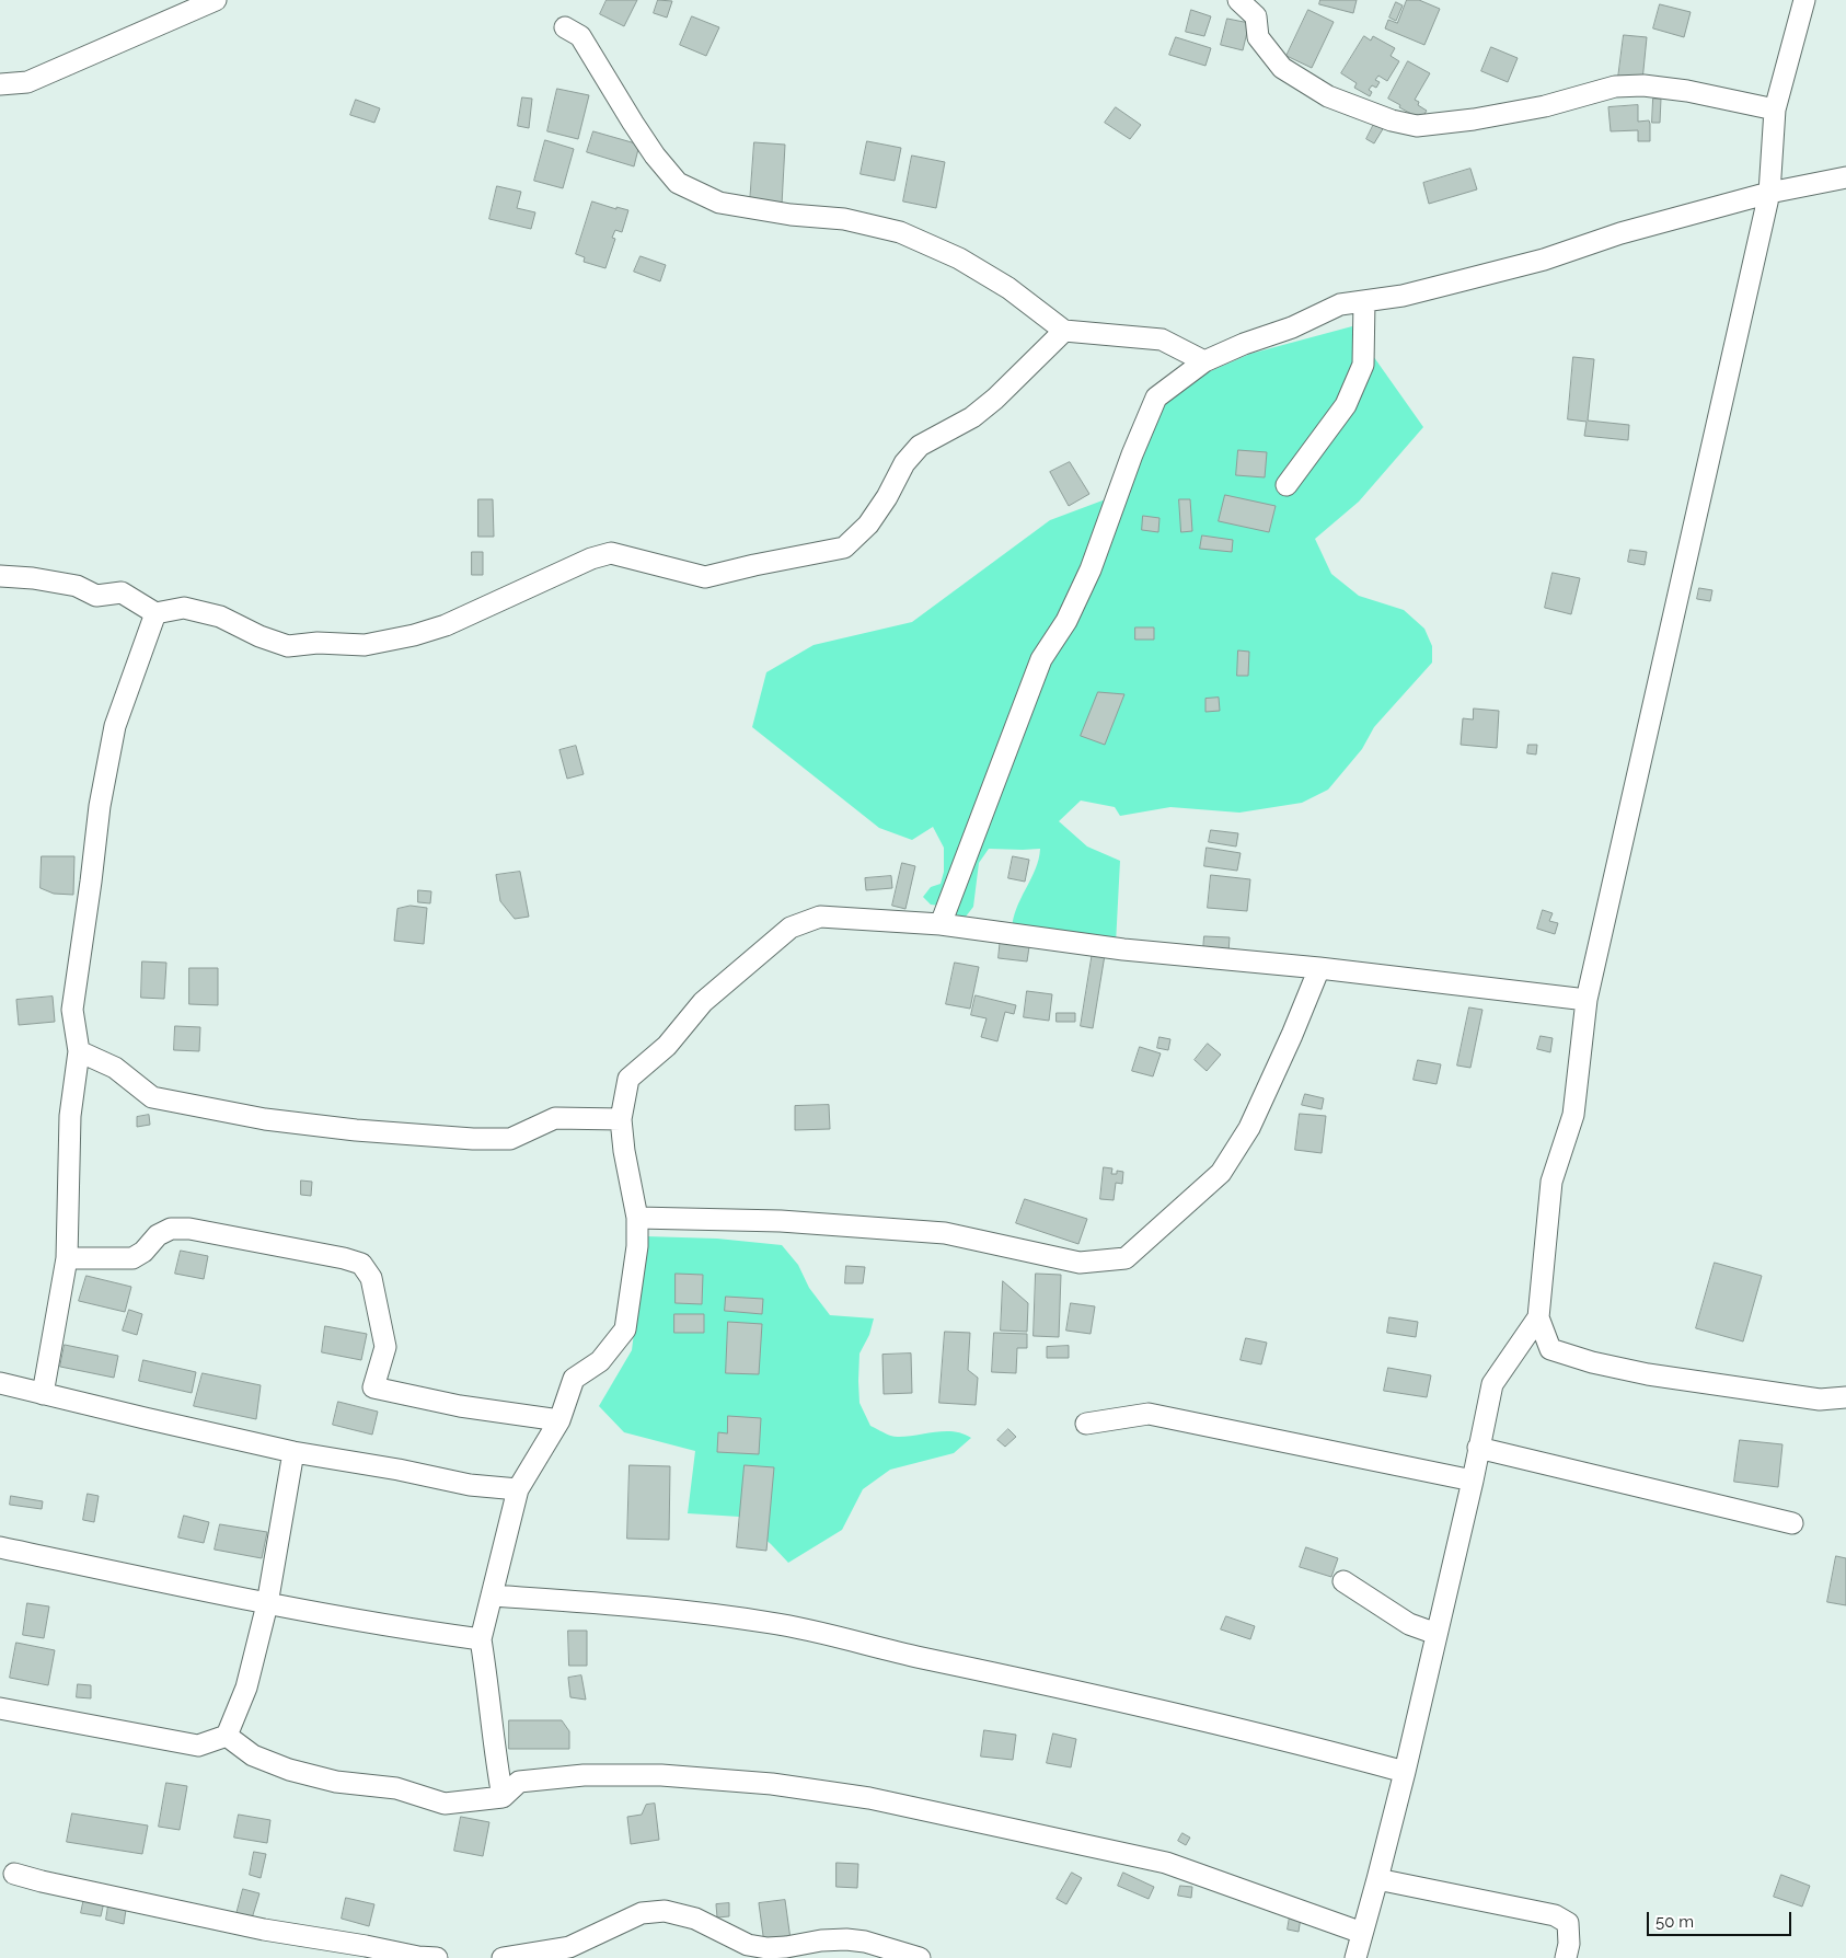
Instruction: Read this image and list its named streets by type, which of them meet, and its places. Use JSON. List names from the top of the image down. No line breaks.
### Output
{"scale_bar":"50 m"}
